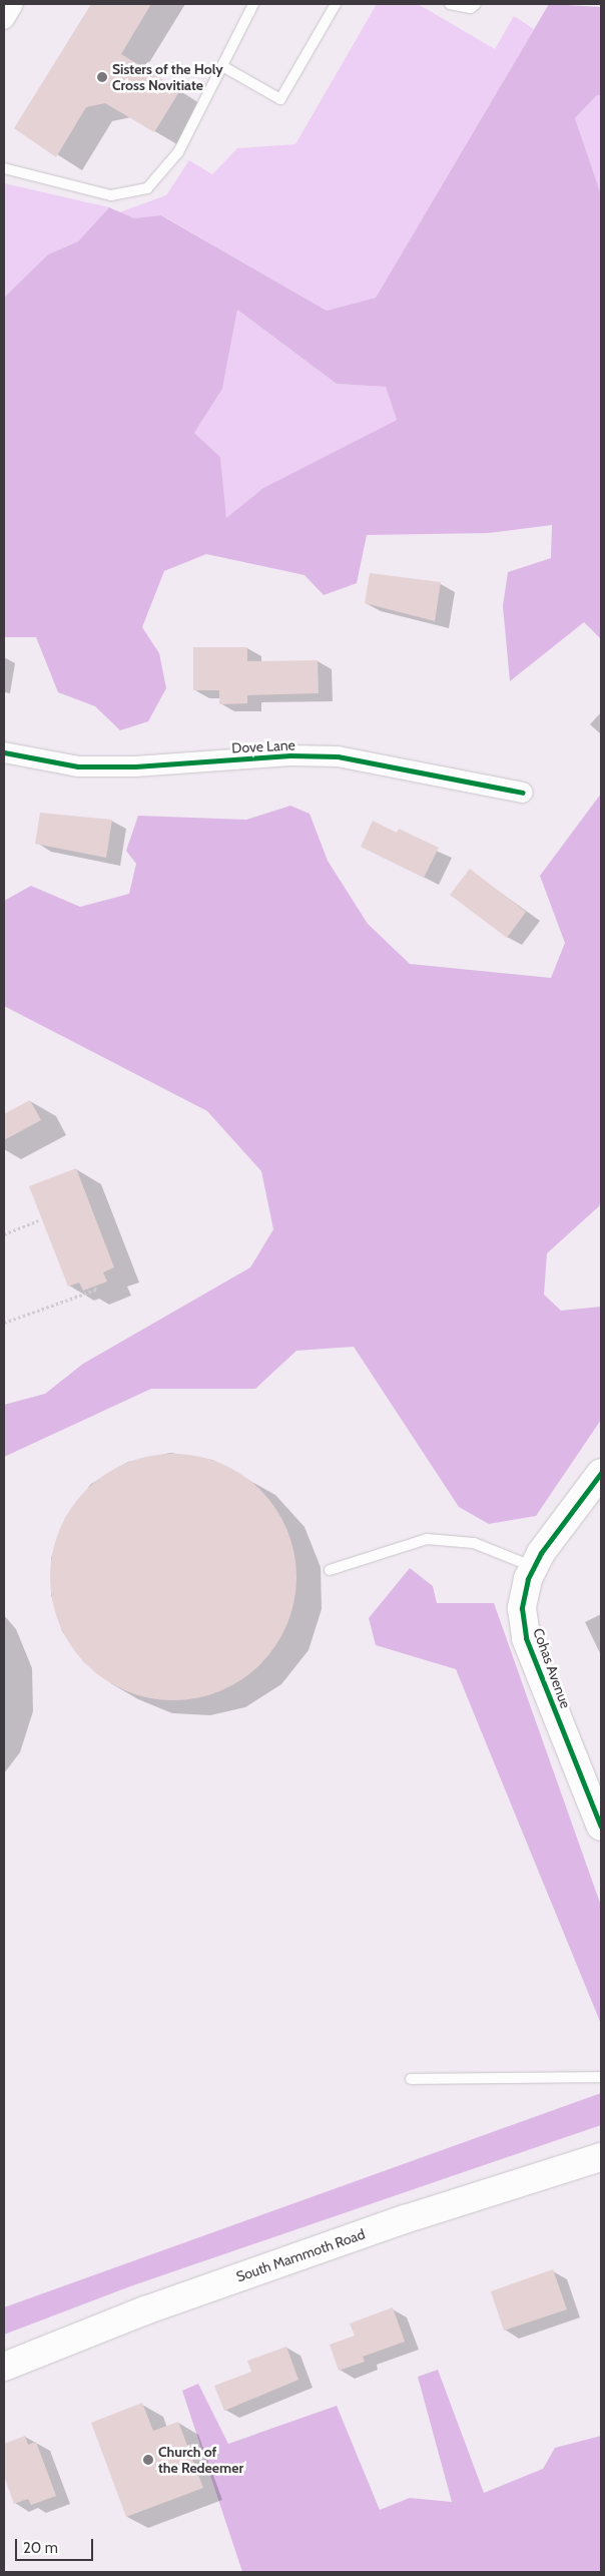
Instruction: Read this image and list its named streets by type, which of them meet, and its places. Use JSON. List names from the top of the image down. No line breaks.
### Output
{"streets":{"main road":["Cohas Avenue","South Mammoth Road"],"street":["Dove Lane"]},"places":["Sisters of the Holy Cross Novitiate","Church of the Redeemer"],"scale_bar":"20 m"}
